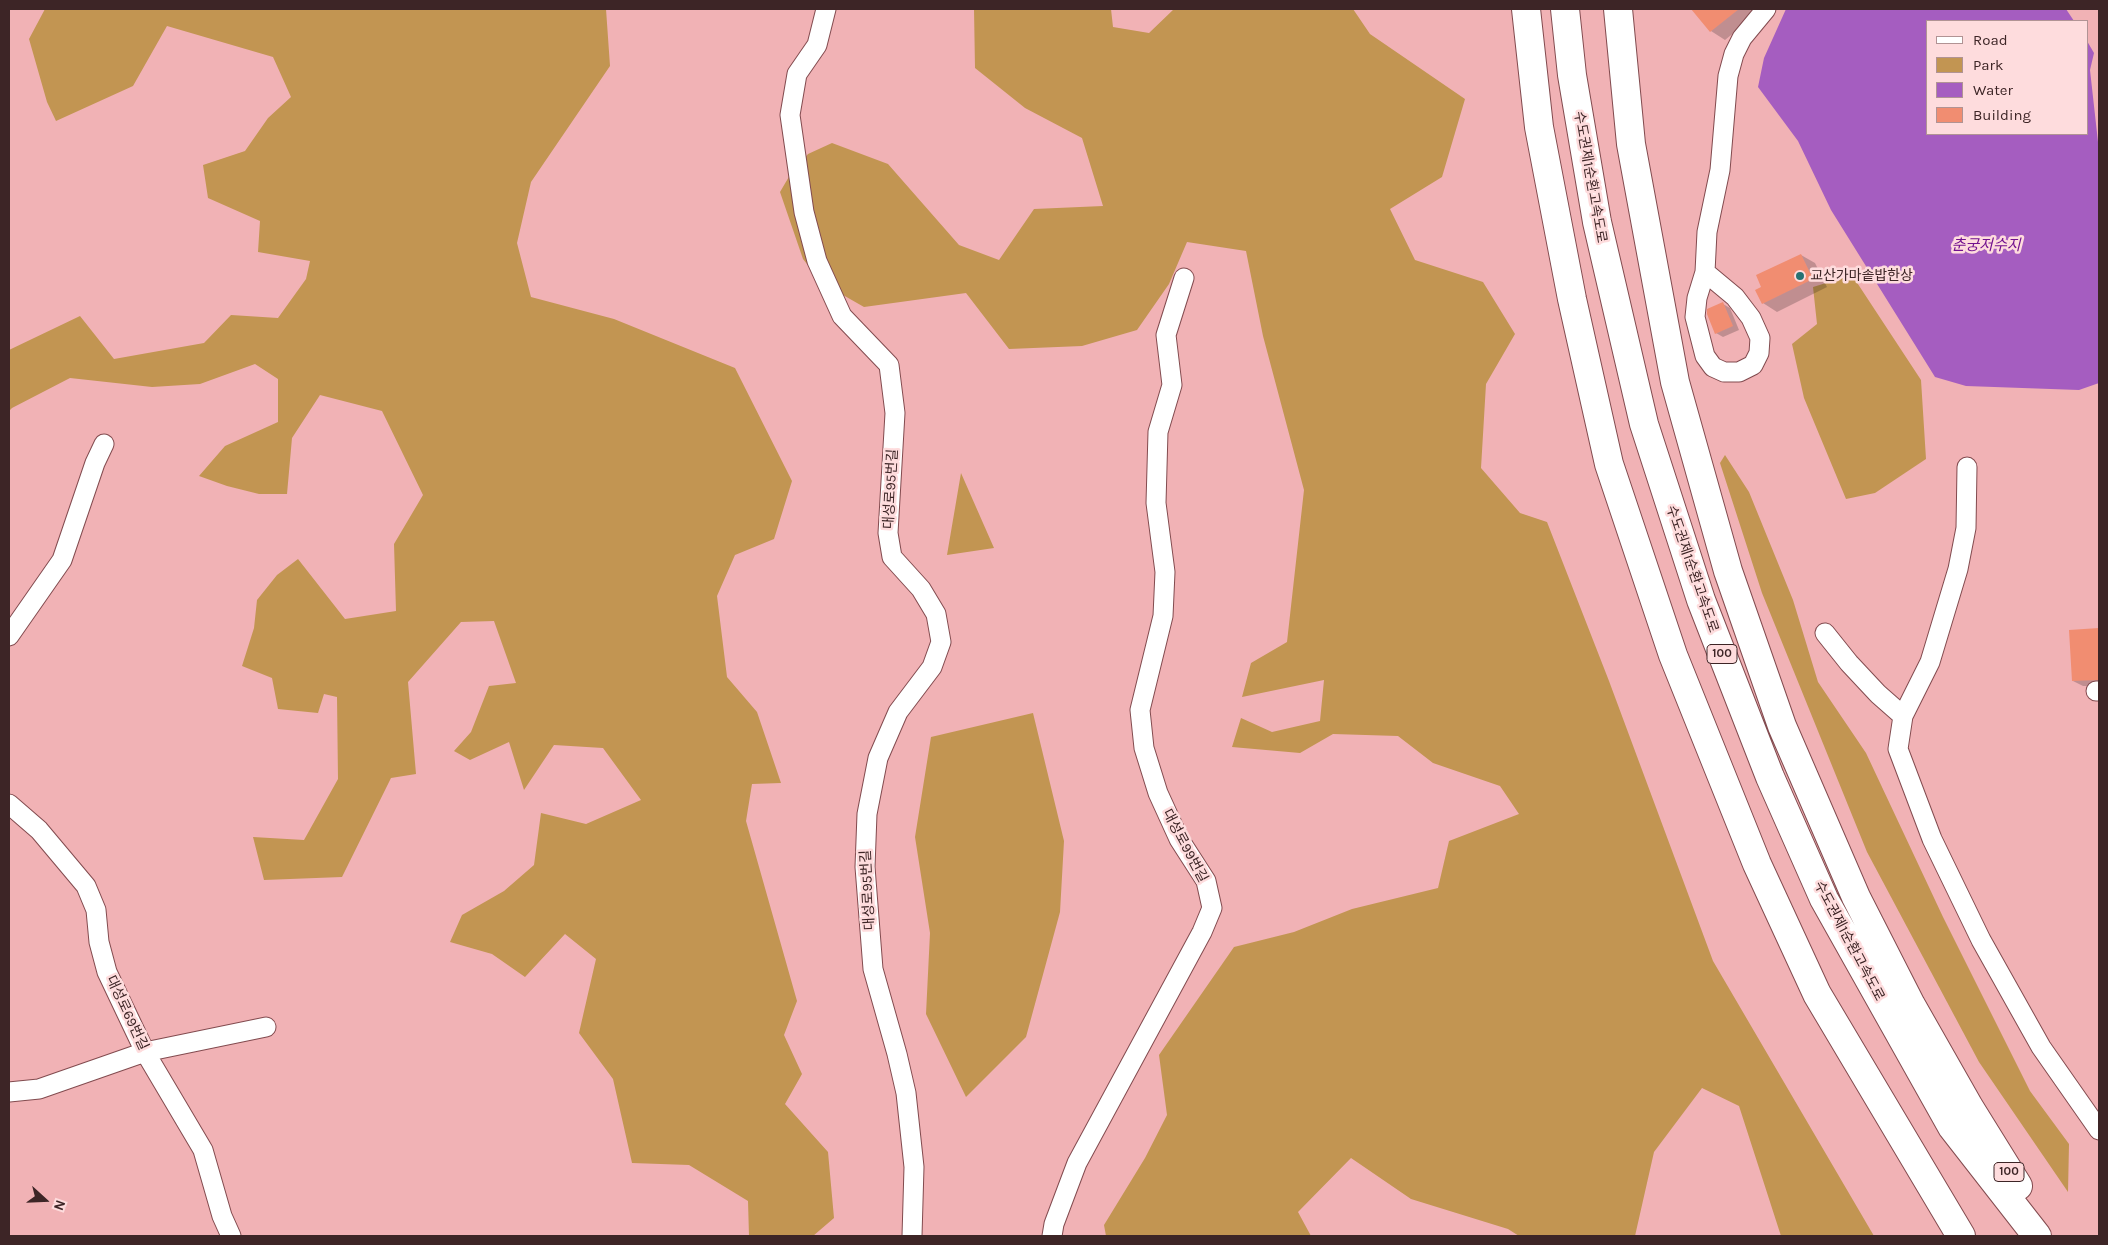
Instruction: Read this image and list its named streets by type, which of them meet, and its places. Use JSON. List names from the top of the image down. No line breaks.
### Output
{"streets":{"highway":["수도권제1순환고속도로","100"],"street":["대성로95번길","대성로99번길","대성로69번길"]},"water":["춘궁저수지"],"places":["교산가마솥밥한상"],"legend":["Road","Park","Water","Building"],"north":"right"}
